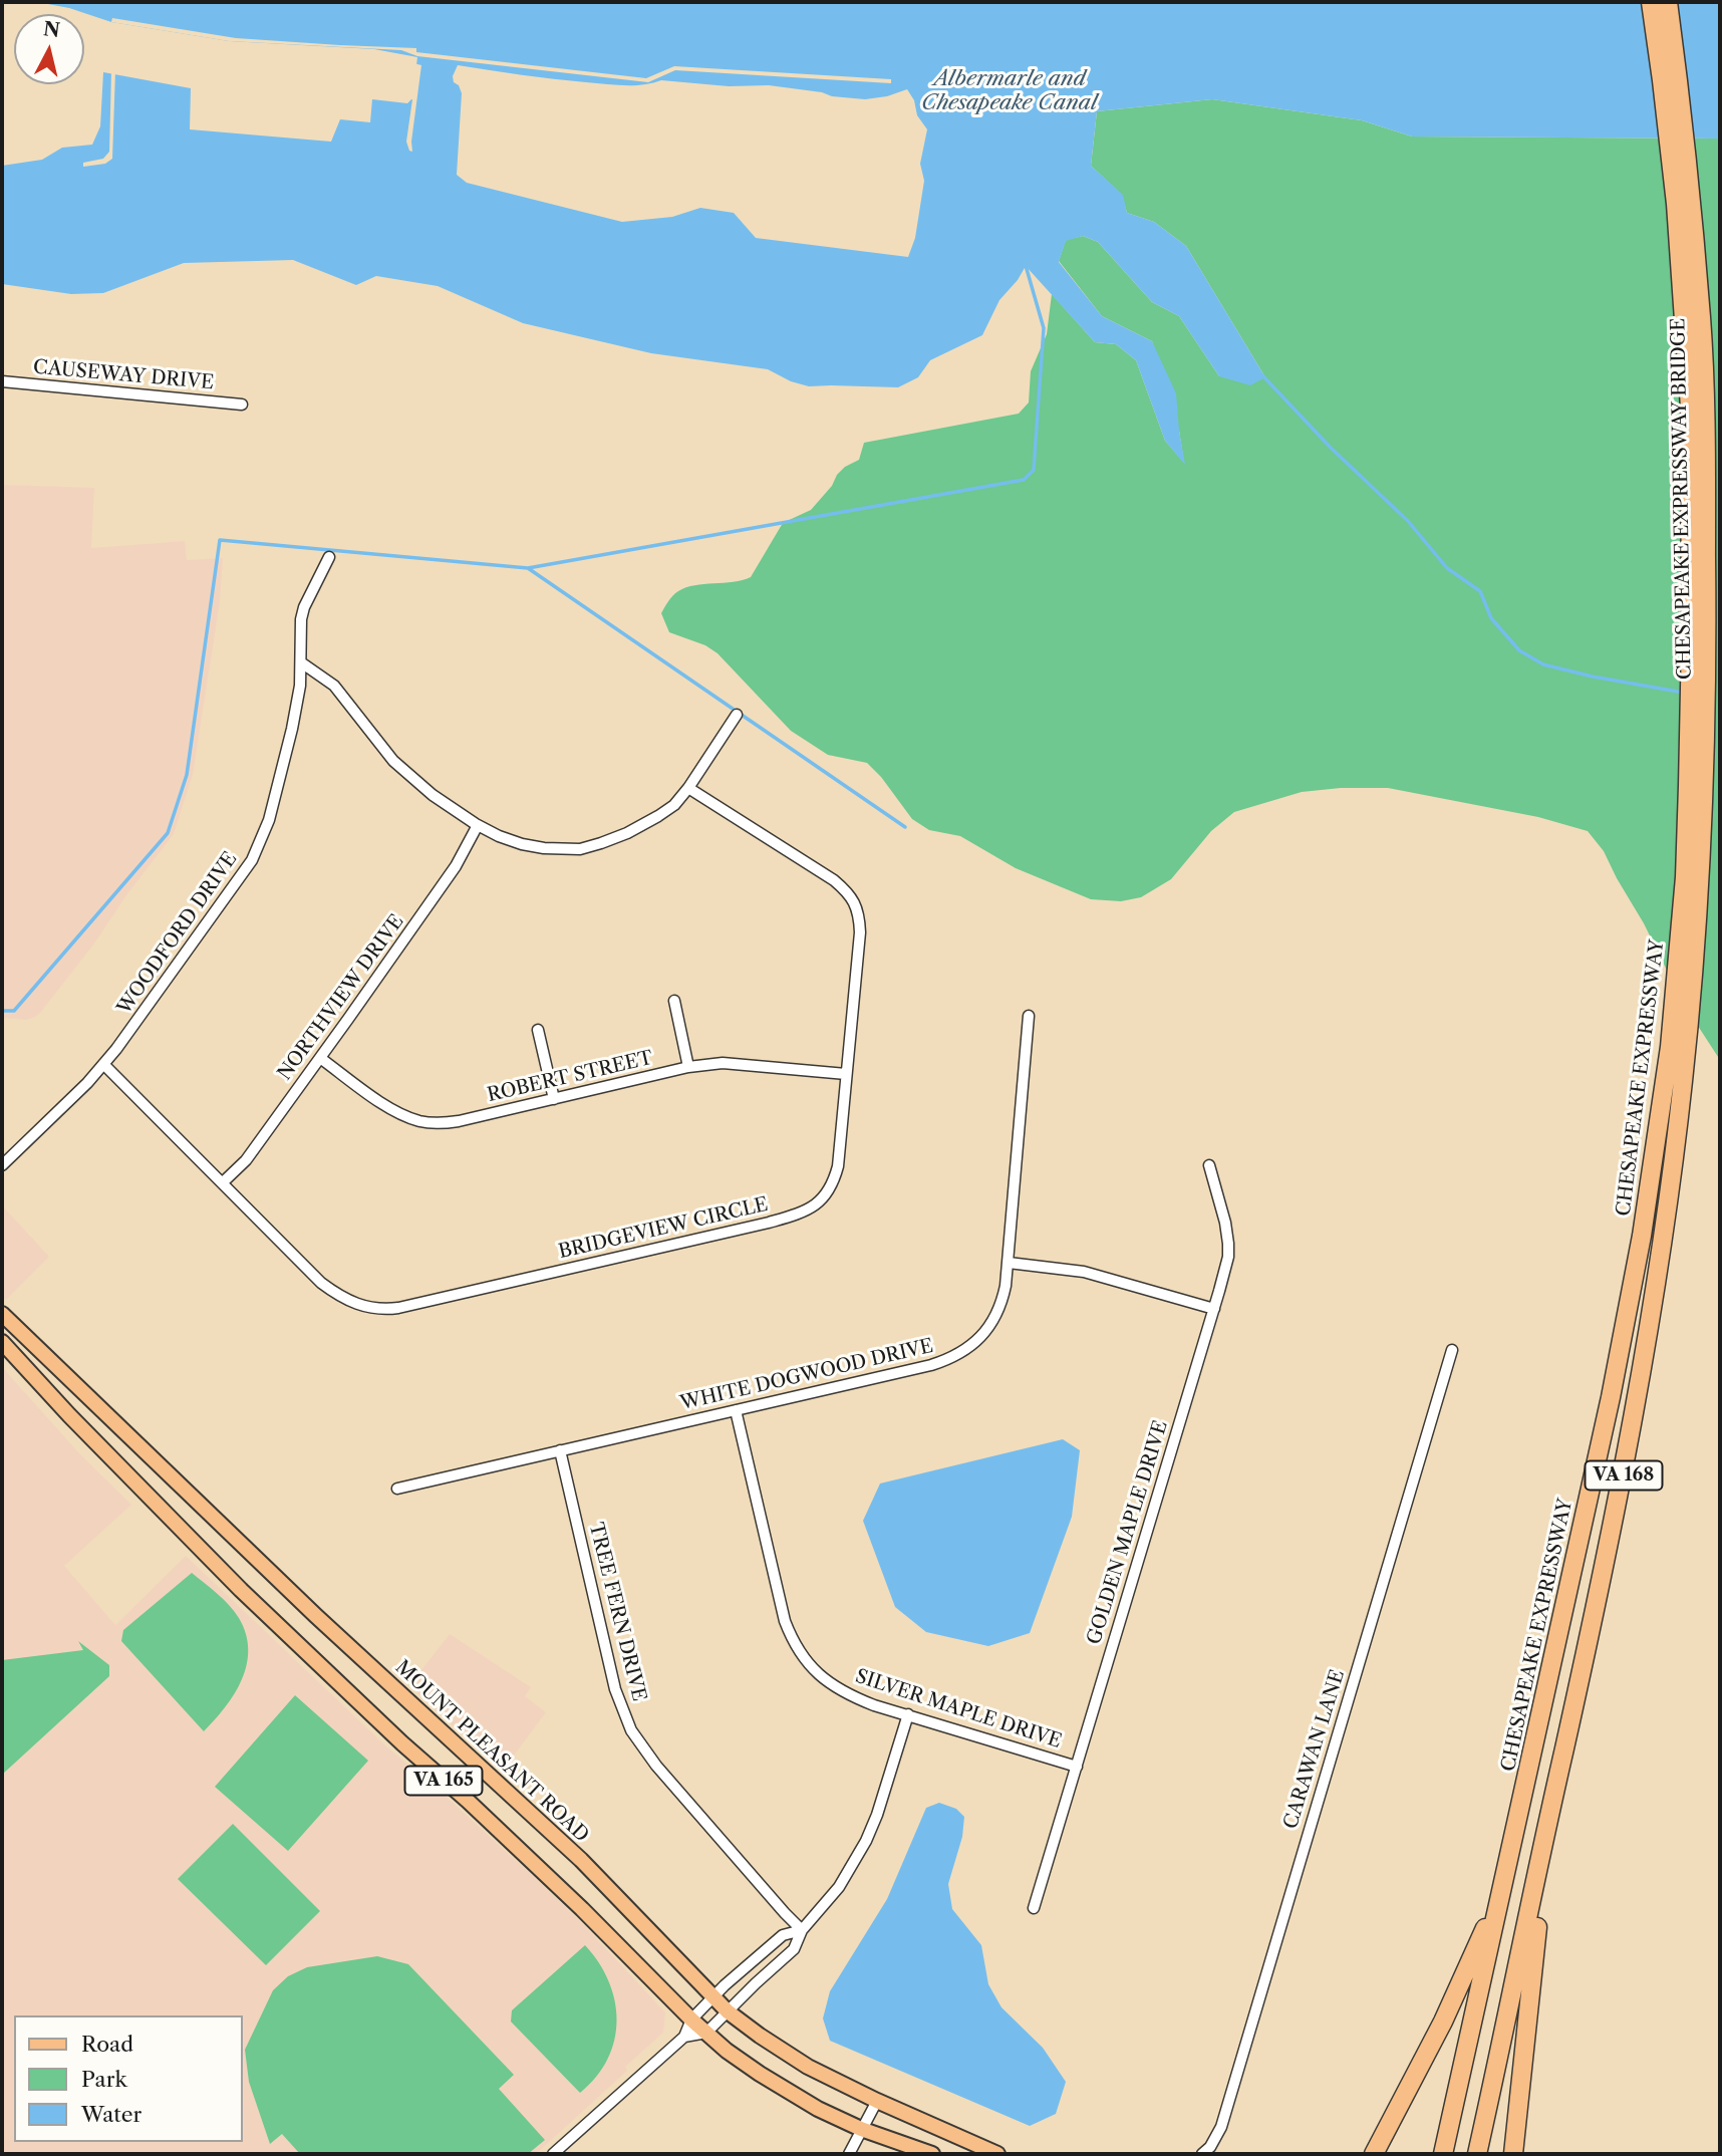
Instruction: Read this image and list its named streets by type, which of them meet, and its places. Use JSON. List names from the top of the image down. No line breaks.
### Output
{"streets":{"highway":["CHESAPEAKE EXPRESSWAY BRIDGE","CHESAPEAKE EXPRESSWAY","VA 168"],"main road":["MOUNT PLEASANT ROAD","VA 165"],"street":["CAUSEWAY DRIVE","WOODFORD DRIVE","NORTHVIEW DRIVE","ROBERT STREET","BRIDGEVIEW CIRCLE","WHITE DOGWOOD DRIVE","GOLDEN MAPLE DRIVE","TREE FERN DRIVE","SILVER MAPLE DRIVE","CARAWAN LANE"]},"crossings":[["CHESAPEAKE EXPRESSWAY BRIDGE","CHESAPEAKE EXPRESSWAY"],["WOODFORD DRIVE","BRIDGEVIEW CIRCLE"],["NORTHVIEW DRIVE","ROBERT STREET"],["NORTHVIEW DRIVE","BRIDGEVIEW CIRCLE"],["ROBERT STREET","BRIDGEVIEW CIRCLE"],["WHITE DOGWOOD DRIVE","TREE FERN DRIVE"],["WHITE DOGWOOD DRIVE","SILVER MAPLE DRIVE"],["GOLDEN MAPLE DRIVE","SILVER MAPLE DRIVE"]],"water":["Albermarle and Chesapeake Canal"],"legend":["Road","Park","Water"],"north":"top"}
